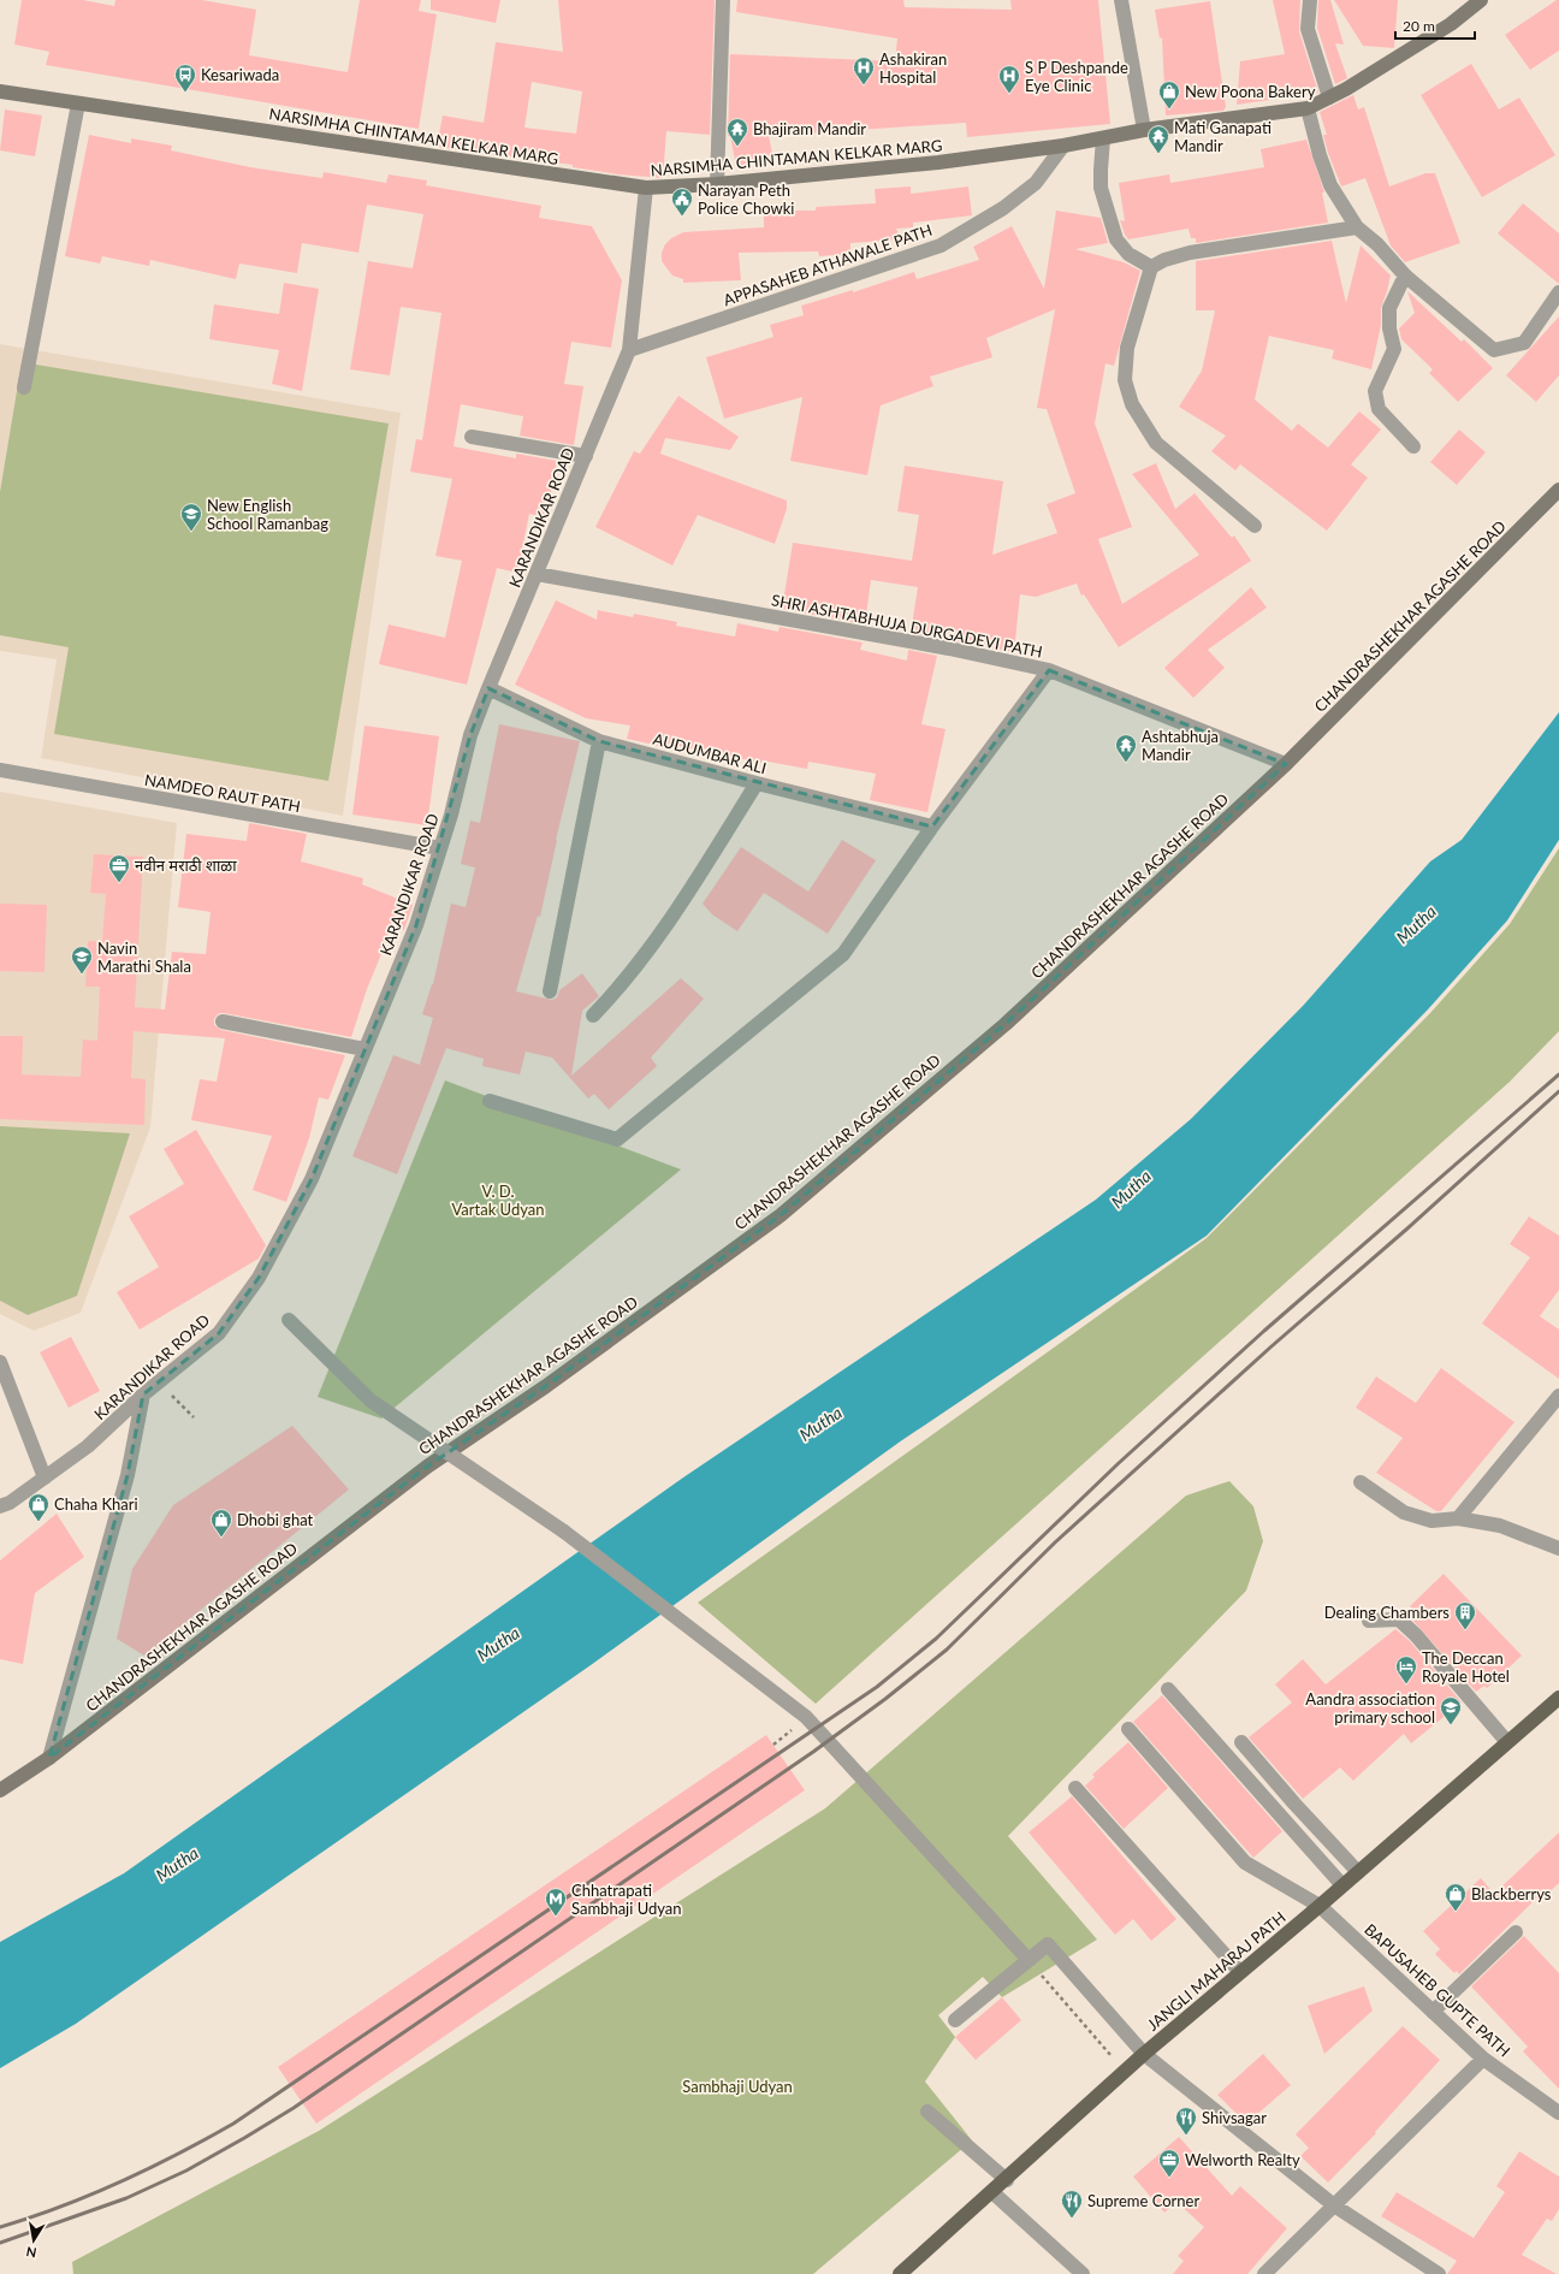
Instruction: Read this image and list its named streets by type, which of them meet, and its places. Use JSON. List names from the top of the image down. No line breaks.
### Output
{"streets":{"main road":["JANGLI MAHARAJ PATH"],"street":["NARSIMHA CHINTAMAN KELKAR MARG","APPASAHEB ATHAWALE PATH","KARANDIKAR ROAD","CHANDRASHEKHAR AGASHE ROAD","SHRI ASHTABHUJA DURGADEVI PATH","AUDUMBAR ALI","NAMDEO RAUT PATH","BAPUSAHEB GUPTE PATH"]},"crossings":[["NARSIMHA CHINTAMAN KELKAR MARG","APPASAHEB ATHAWALE PATH"],["NARSIMHA CHINTAMAN KELKAR MARG","KARANDIKAR ROAD"],["APPASAHEB ATHAWALE PATH","KARANDIKAR ROAD"],["KARANDIKAR ROAD","SHRI ASHTABHUJA DURGADEVI PATH"],["KARANDIKAR ROAD","AUDUMBAR ALI"],["KARANDIKAR ROAD","NAMDEO RAUT PATH"],["CHANDRASHEKHAR AGASHE ROAD","SHRI ASHTABHUJA DURGADEVI PATH"],["JANGLI MAHARAJ PATH","BAPUSAHEB GUPTE PATH"]],"water":["Mutha"],"parks":["V. D. Vartak Udyan","Sambhaji Udyan"],"places":{"hospital":["Ashakiran Hospital","S P Deshpande Eye Clinic"],"bus stop":["Kesariwada"],"shop":["New Poona Bakery","Chaha Khari","Dhobi ghat","Blackberrys"],"temple":["Bhajiram Mandir","Mati Ganapati Mandir","Ashtabhuja Mandir"],"public building":["Narayan Peth Police Chowki"],"school or university":["New English School Ramanbag","Navin Marathi Shala","Aandra association primary school"],"office":["नवीन मराठी शाळा","Welworth Realty"],"building":["Dealing Chambers"],"hotel":["The Deccan Royale Hotel"],"metro station":["Chhatrapati Sambhaji Udyan"],"restaurant":["Shivsagar","Supreme Corner"]},"scale_bar":"20 m","north":"bottom"}
